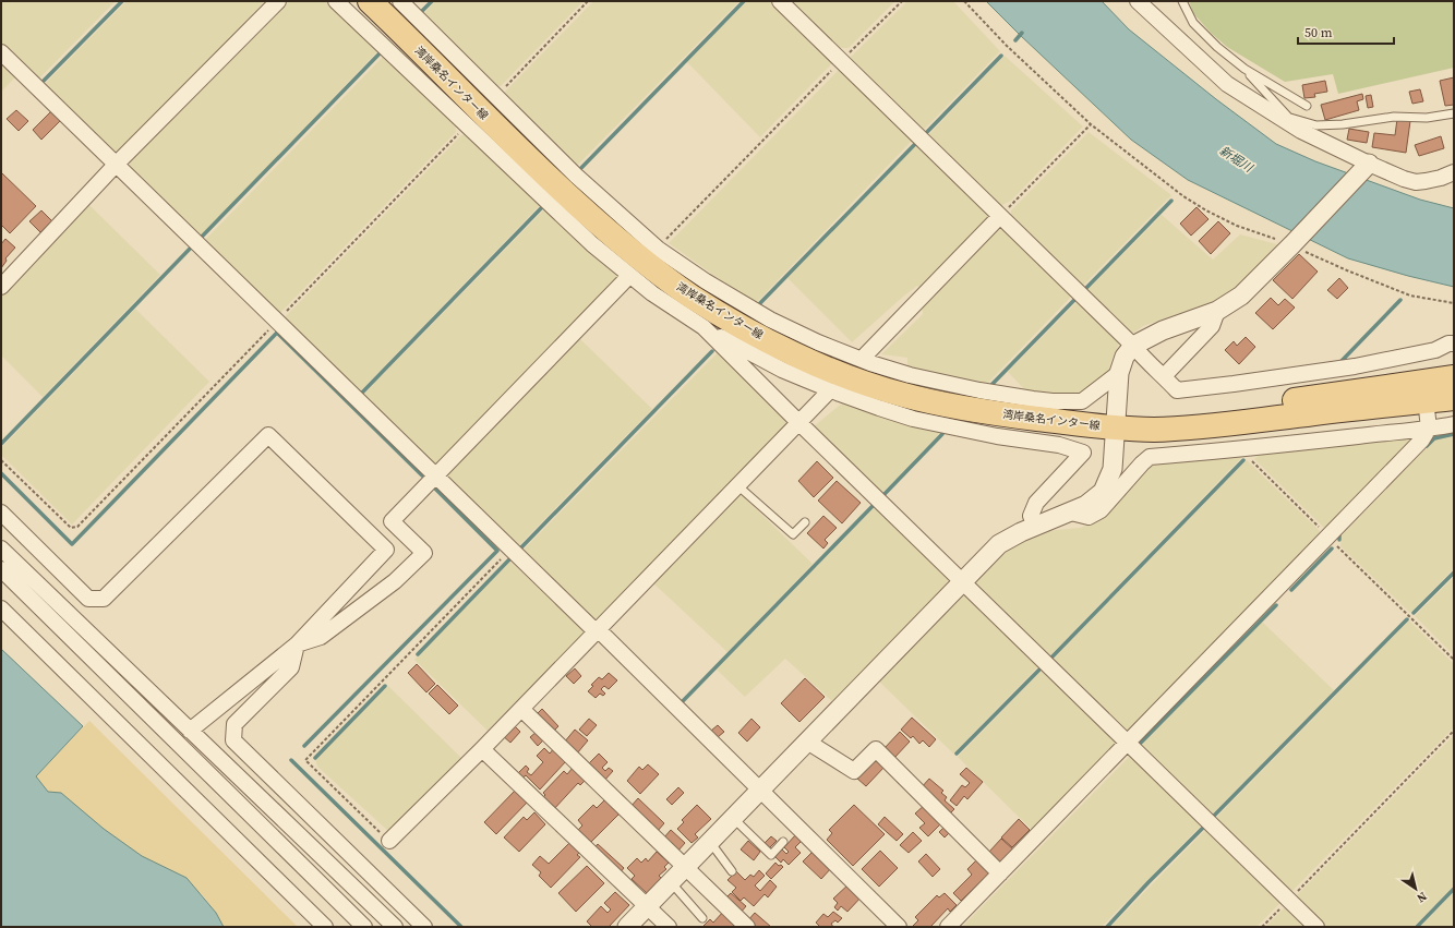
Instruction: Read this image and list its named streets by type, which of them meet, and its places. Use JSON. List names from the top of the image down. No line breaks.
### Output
{"streets":{"main road":["湾岸桑名インター線"]},"water":["新堀川"],"scale_bar":"50 m","north":"bottom right"}
